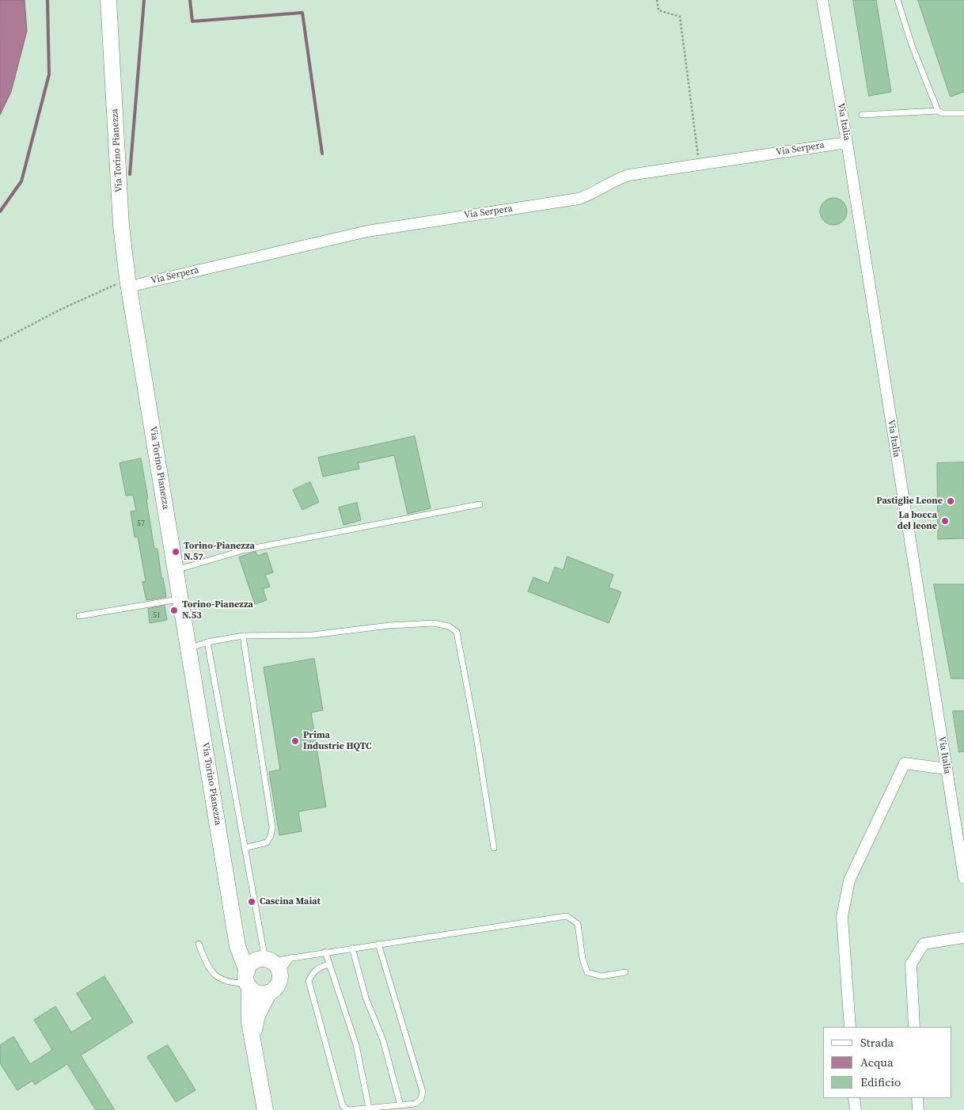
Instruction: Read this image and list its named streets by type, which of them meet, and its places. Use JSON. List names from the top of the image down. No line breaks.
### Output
{"streets":{"main road":["Via Torino Pianezza"],"street":["Via Italia","Via Serpera"]},"crossings":[["Via Italia","Via Serpera"],["Via Serpera","Via Torino Pianezza"]],"places":["Pastiglie Leone","La bocca del leone","Torino-Pianezza N.57","Torino-Pianezza N.53","Prima Industrie HQTC","Cascina Maiat"],"house_numbers":["57","51"],"legend":["Strada","Acqua","Edificio"]}
